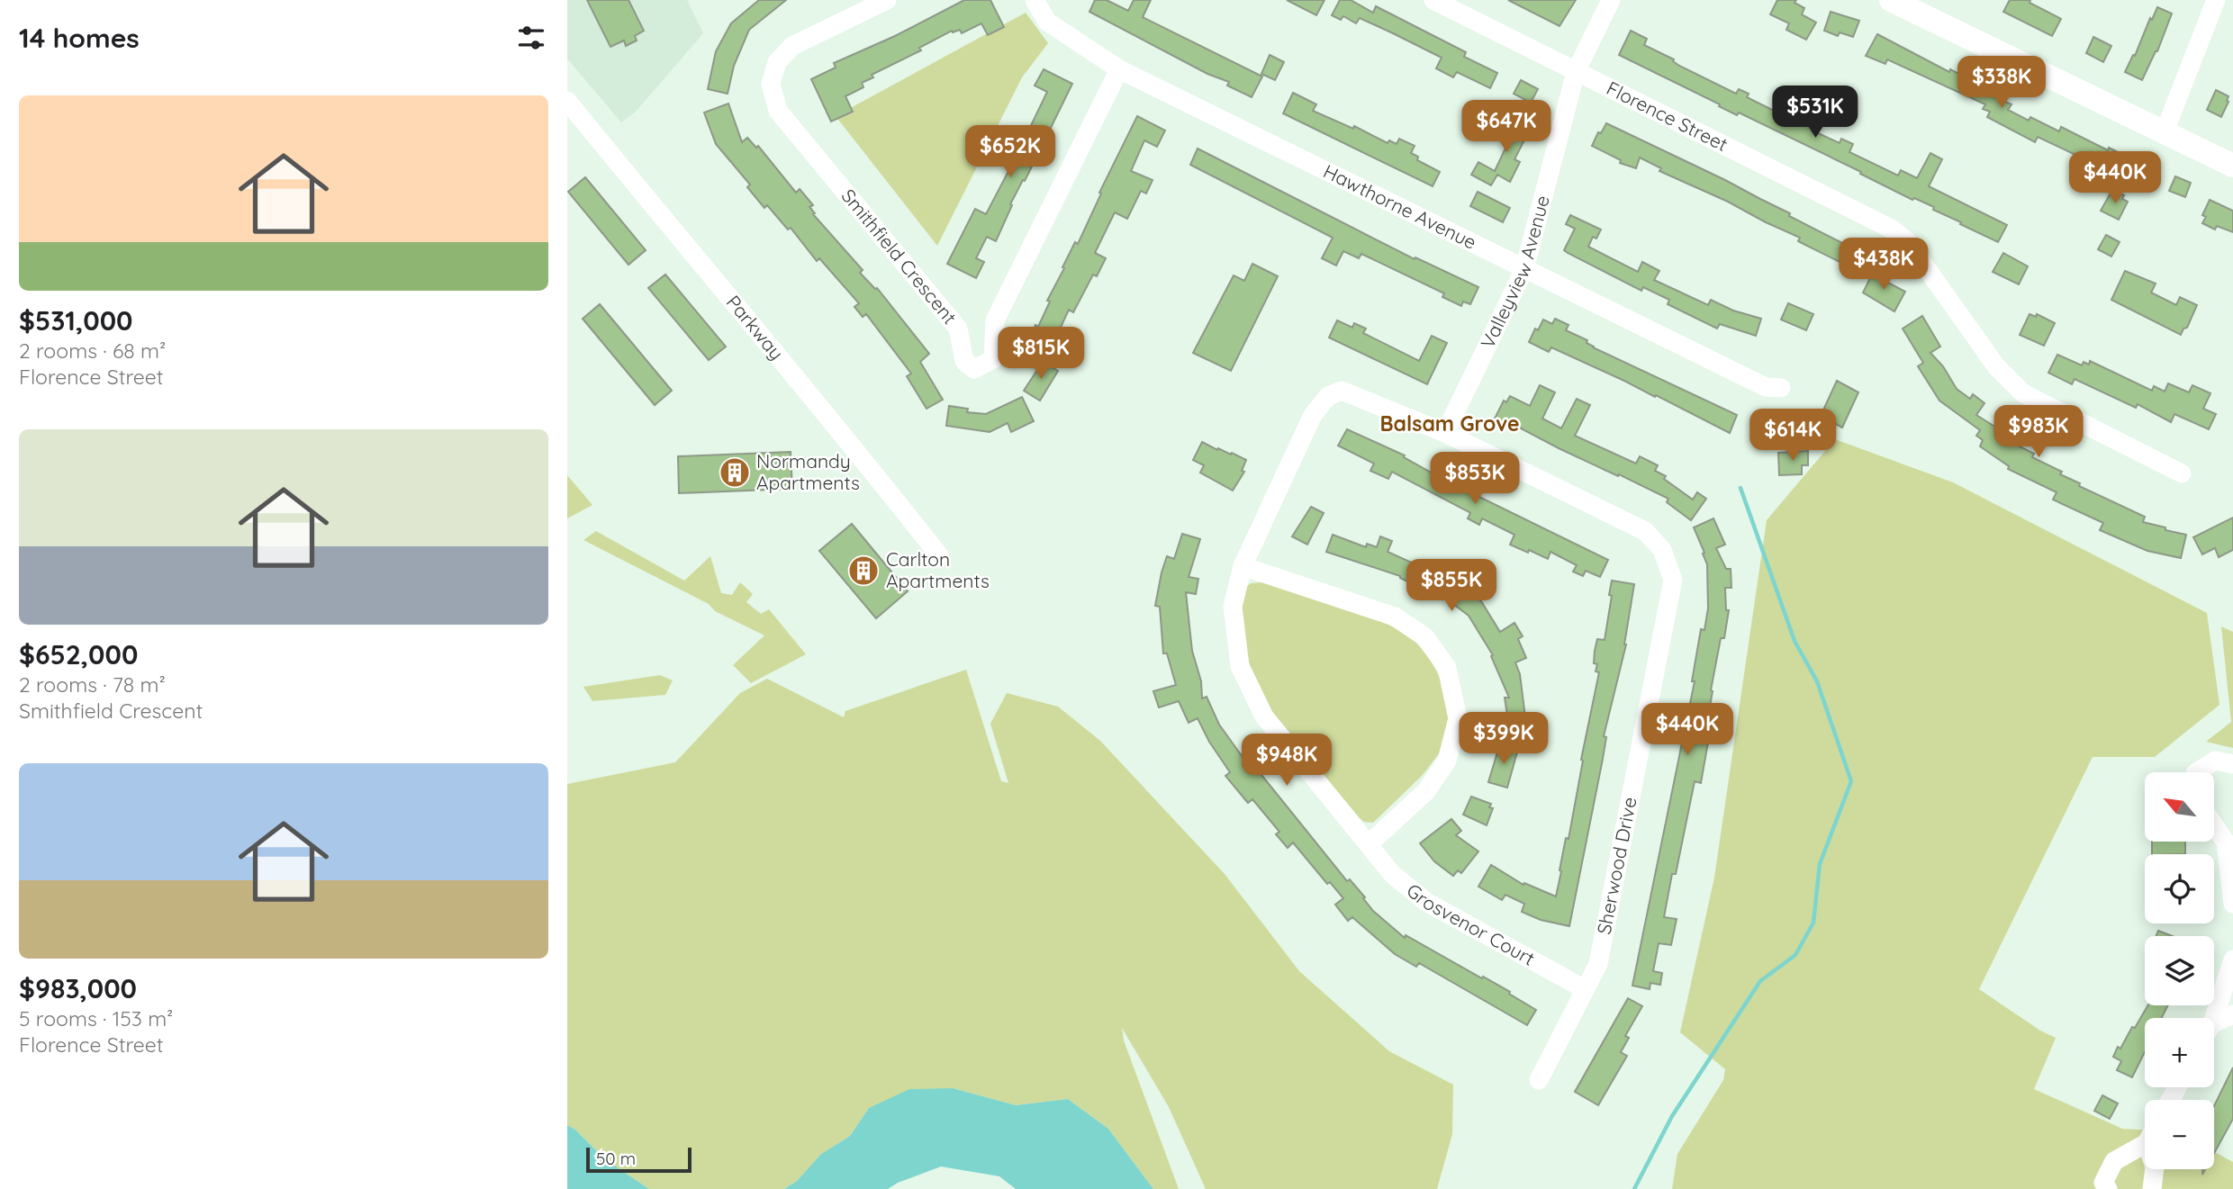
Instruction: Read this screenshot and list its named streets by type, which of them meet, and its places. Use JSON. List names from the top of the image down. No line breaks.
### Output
{"streets":{"street":["Florence Street","Hawthorne Avenue","Smithfield Crescent","Valleyview Avenue","Parkway","Sherwood Drive","Grosvenor Court"]},"crossings":[["Florence Street","Valleyview Avenue"],["Hawthorne Avenue","Smithfield Crescent"],["Hawthorne Avenue","Valleyview Avenue"],["Valleyview Avenue","Sherwood Drive"],["Sherwood Drive","Grosvenor Court"]],"districts":["Balsam Grove"],"places":{"building":["Normandy Apartments","Carlton Apartments"]},"scale_bar":"50 m","north":"top left","page":{"heading":"14 homes","price":["$338K","$531K","$647K","$652K","$440K","$438K","$815K","$983K","$614K","$853K","$855K","$440K","$399K","$948K"],"list":[{"name":"$531,000","note":"2 rooms · 68 m² · Florence Street"},{"name":"$652,000","note":"2 rooms · 78 m² · Smithfield Crescent"},{"name":"$983,000","note":"5 rooms · 153 m² · Florence Street"}],"map_buttons":["+","−"],"scale":"50 m"}}
